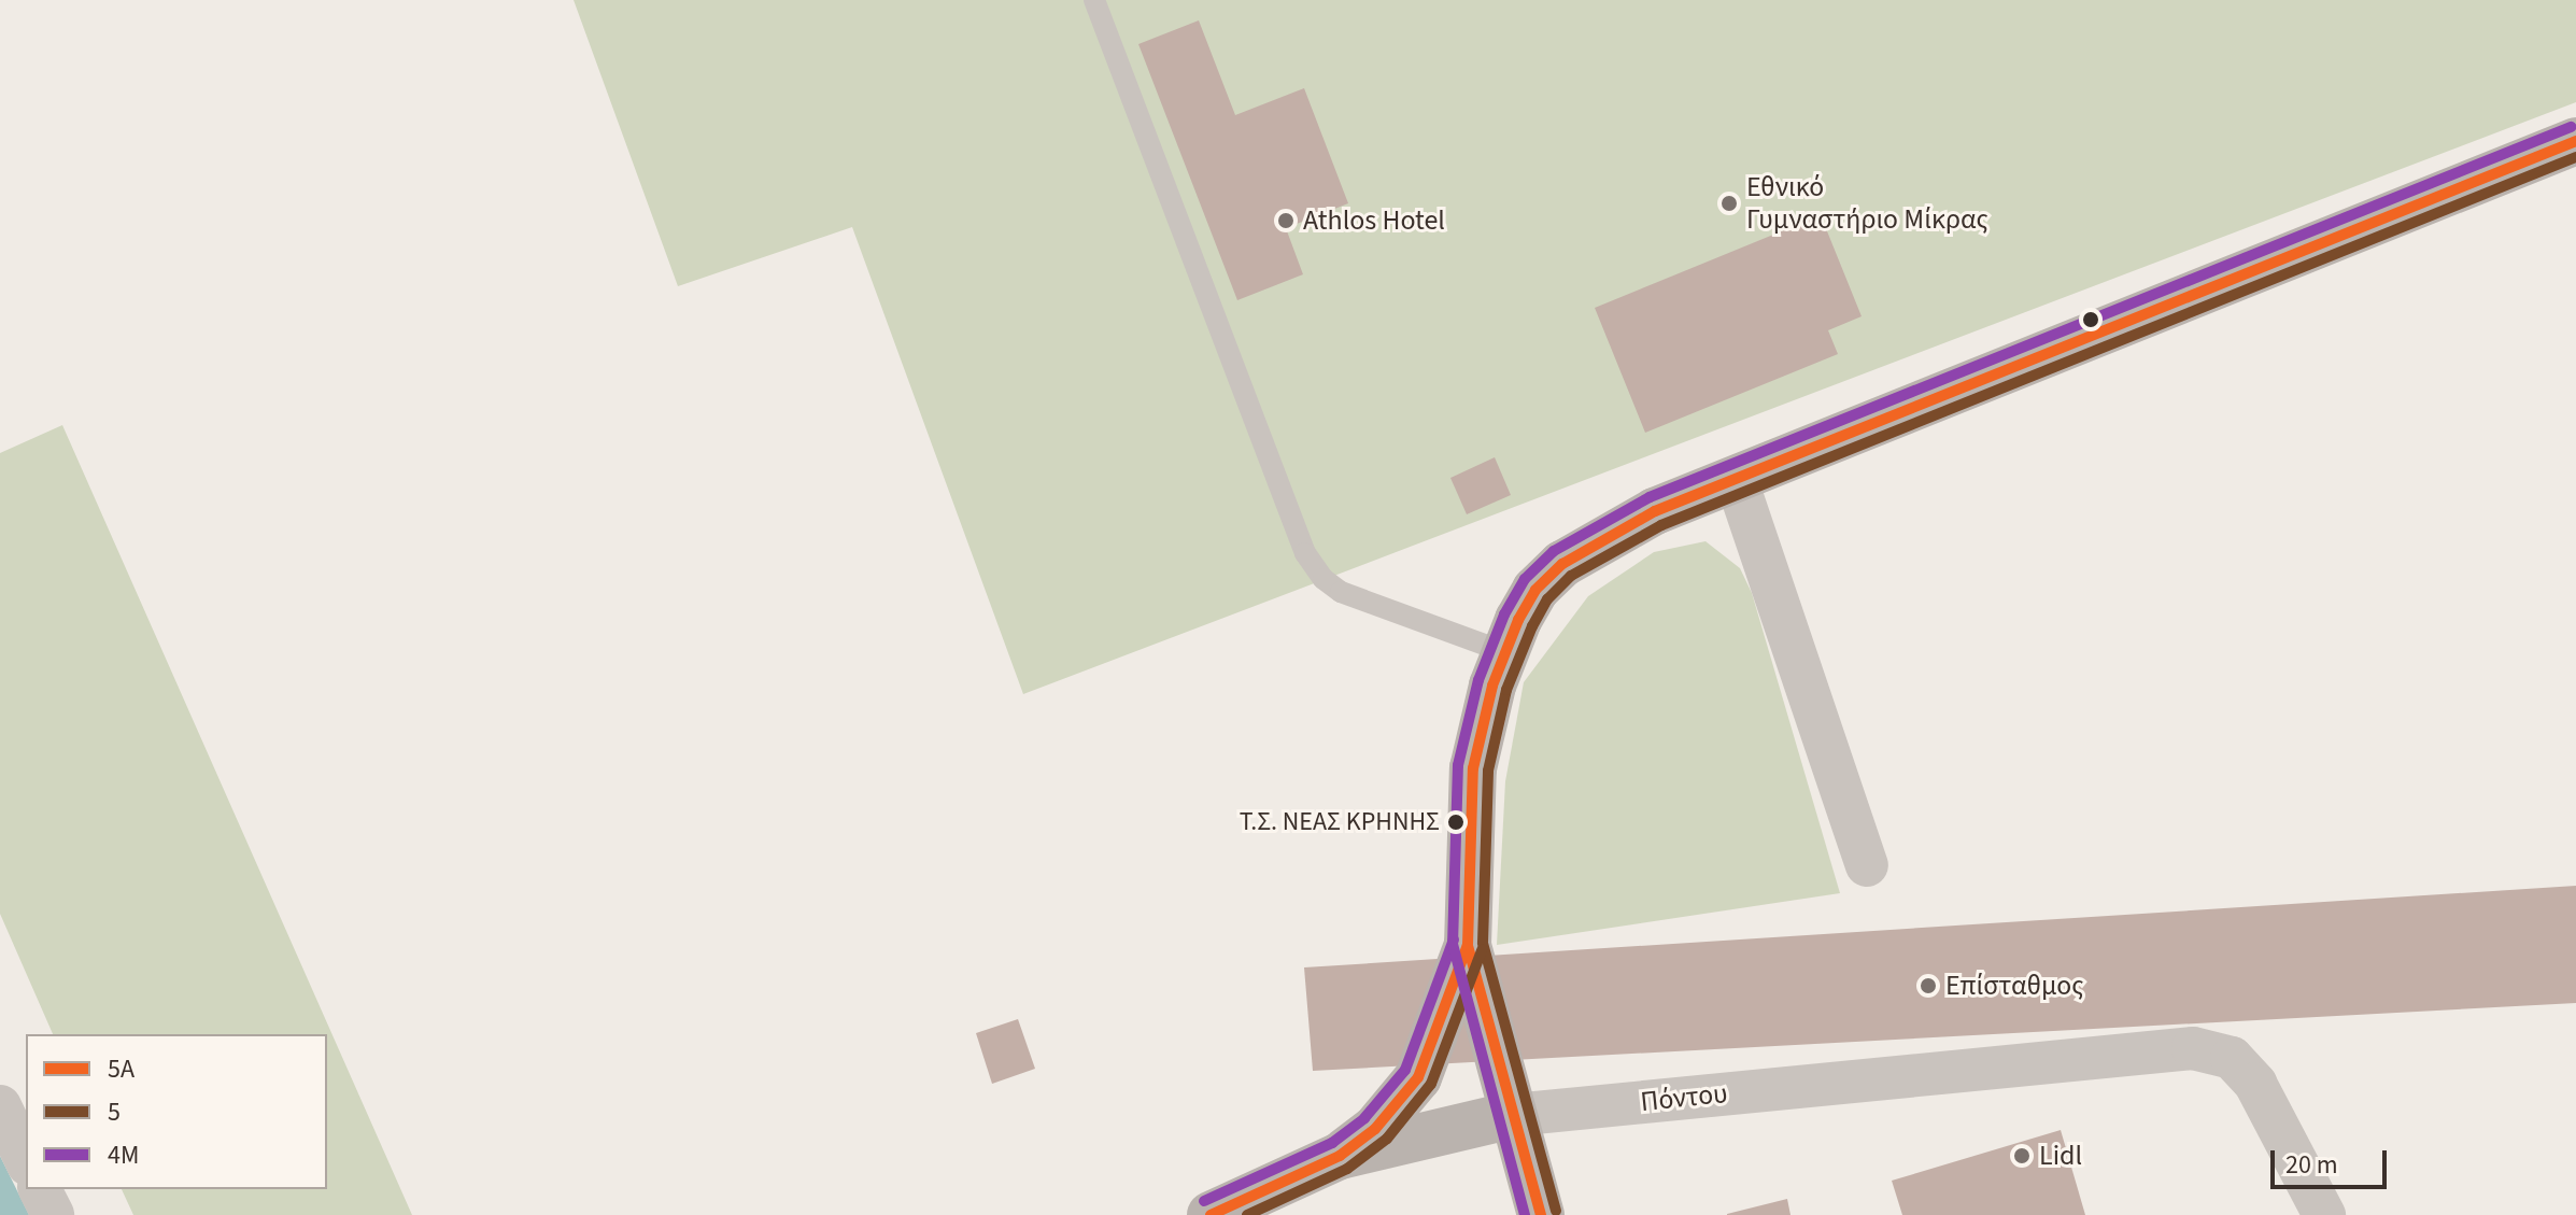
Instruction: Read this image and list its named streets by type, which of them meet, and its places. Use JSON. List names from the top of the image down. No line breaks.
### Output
{"streets":{"main road":["Πόντου"]},"places":["Εθνικό Γυμναστήριο Μίκρας","Athlos Hotel","Τ.Σ. ΝΕΑΣ ΚΡΗΝΗΣ","Επίσταθμος","Lidl"],"lines":["transit line 4Μ","transit line 5Α","transit line 5"],"legend":["5Α","5","4Μ"],"scale_bar":"20 m"}
